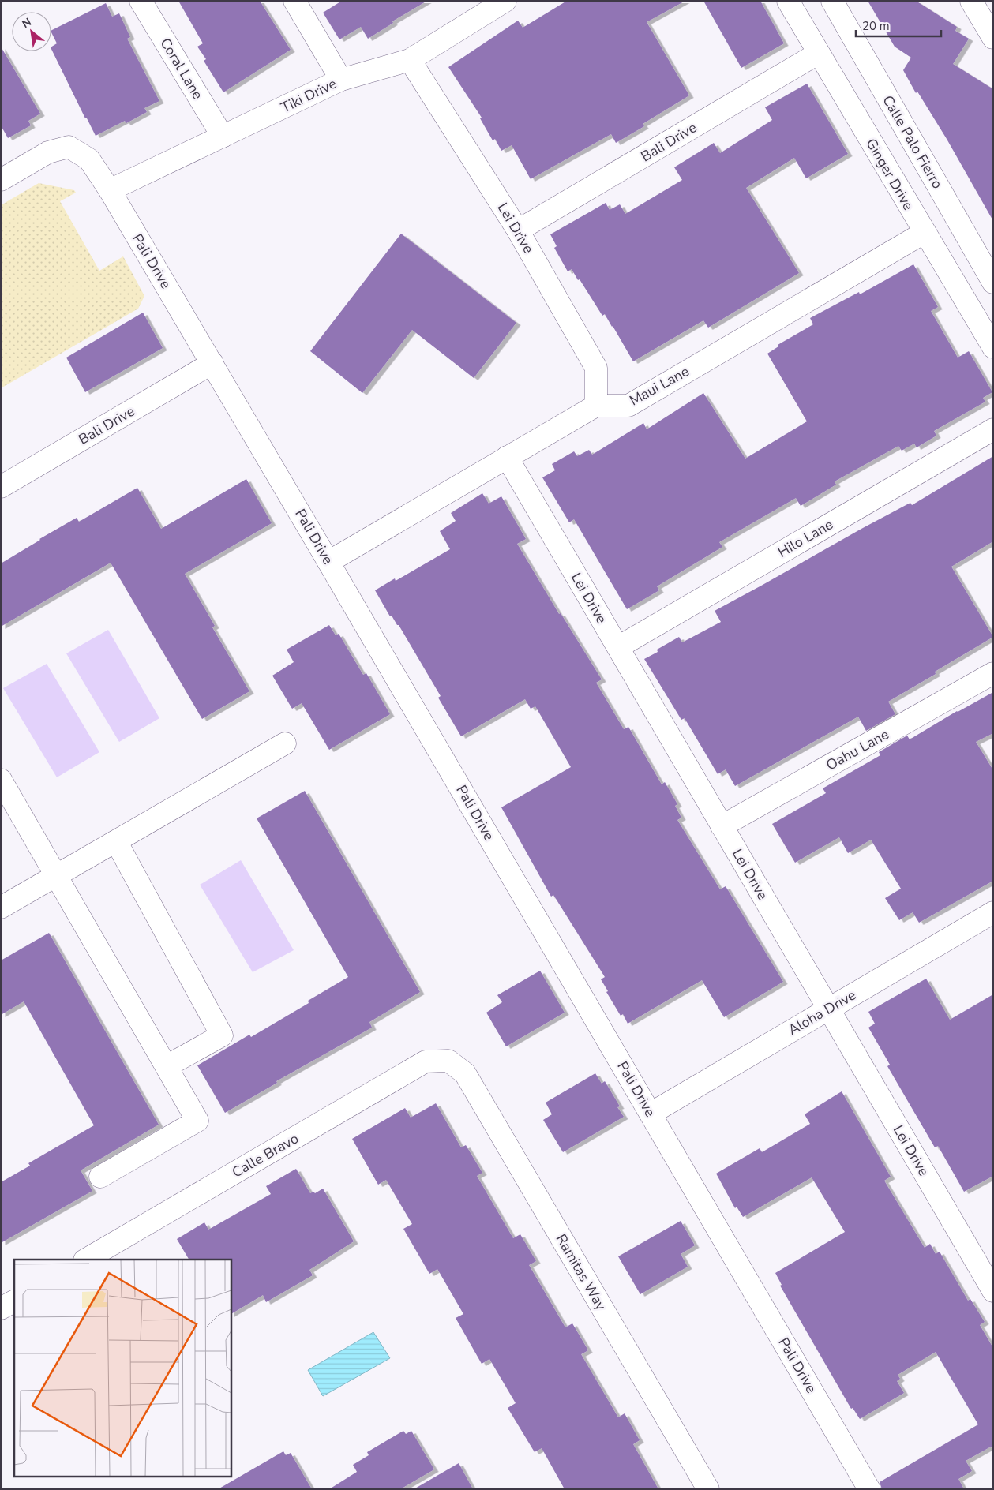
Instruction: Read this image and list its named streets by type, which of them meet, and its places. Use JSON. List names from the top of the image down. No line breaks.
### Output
{"streets":{"street":["Coral Lane","Tiki Drive","Bali Drive","Calle Palo Fierro","Ginger Drive","Lei Drive","Pali Drive","Maui Lane","Hilo Lane","Oahu Lane","Aloha Drive","Calle Bravo","Ramitas Way"]},"crossings":[["Coral Lane","Tiki Drive"],["Tiki Drive","Lei Drive"],["Tiki Drive","Pali Drive"],["Bali Drive","Ginger Drive"],["Bali Drive","Lei Drive"],["Bali Drive","Pali Drive"],["Ginger Drive","Maui Lane"],["Lei Drive","Maui Lane"],["Lei Drive","Hilo Lane"],["Lei Drive","Oahu Lane"],["Lei Drive","Aloha Drive"],["Pali Drive","Aloha Drive"],["Calle Bravo","Ramitas Way"]],"scale_bar":"20 m","north":"top left"}
